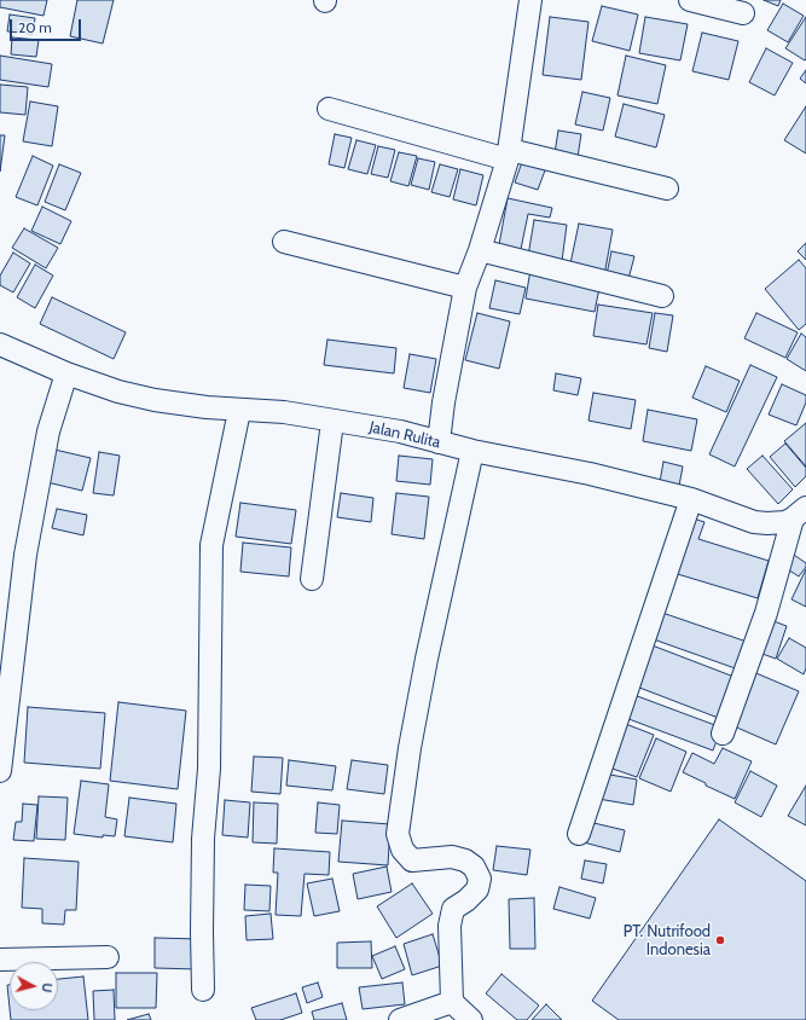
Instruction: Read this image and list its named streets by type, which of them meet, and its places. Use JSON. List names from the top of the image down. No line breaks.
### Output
{"streets":{"street":["Jalan Rulita"]},"places":["PT. Nutrifood Indonesia"],"scale_bar":"20 m","north":"right"}
